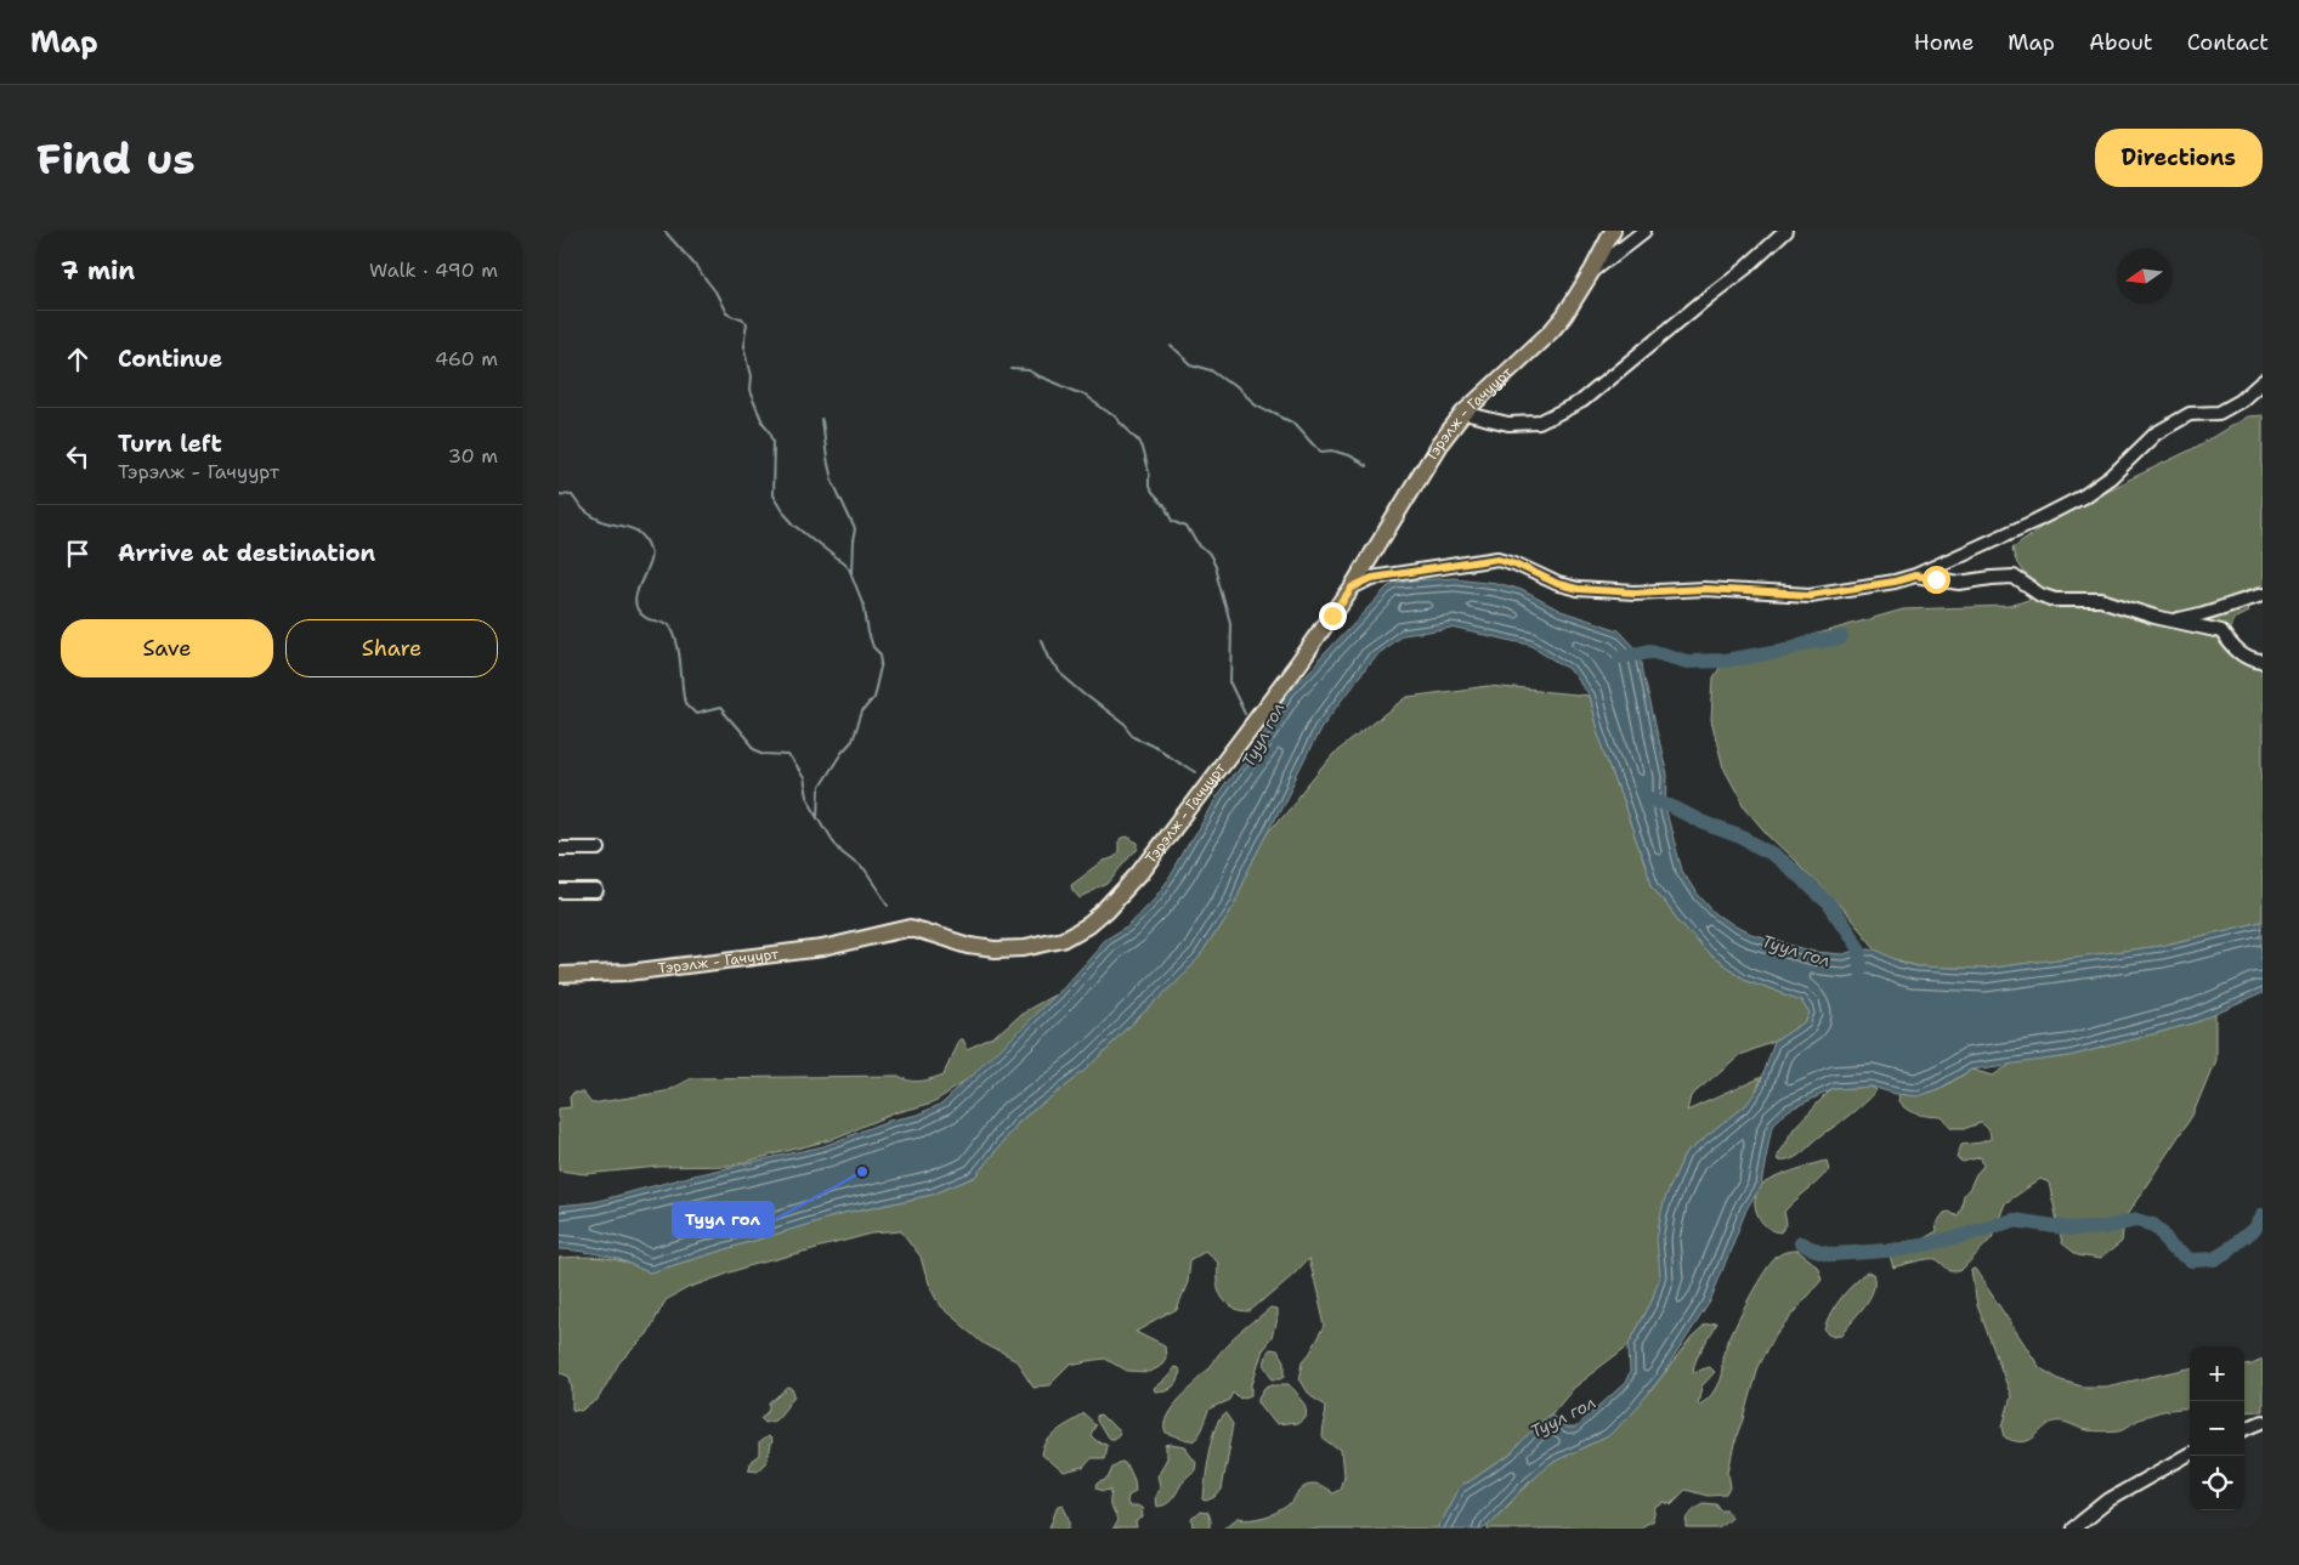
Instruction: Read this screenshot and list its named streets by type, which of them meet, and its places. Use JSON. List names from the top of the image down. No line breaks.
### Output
{"streets":{"main road":["Тэрэлж - Гачуурт"]},"water":["Туул гол"],"places":["Туул гол"],"north":"left","page":{"header":"Map","nav":["Home","Map","About","Contact"],"buttons":["Directions",["Save","Share"]],"title":"Find us","heading":["7 min","Walk · 490 m"],"list":[["Continue","460 m"],["Turn left","Тэрэлж - Гачуурт","30 m"],"Arrive at destination"],"map_buttons":["+","−"]}}
